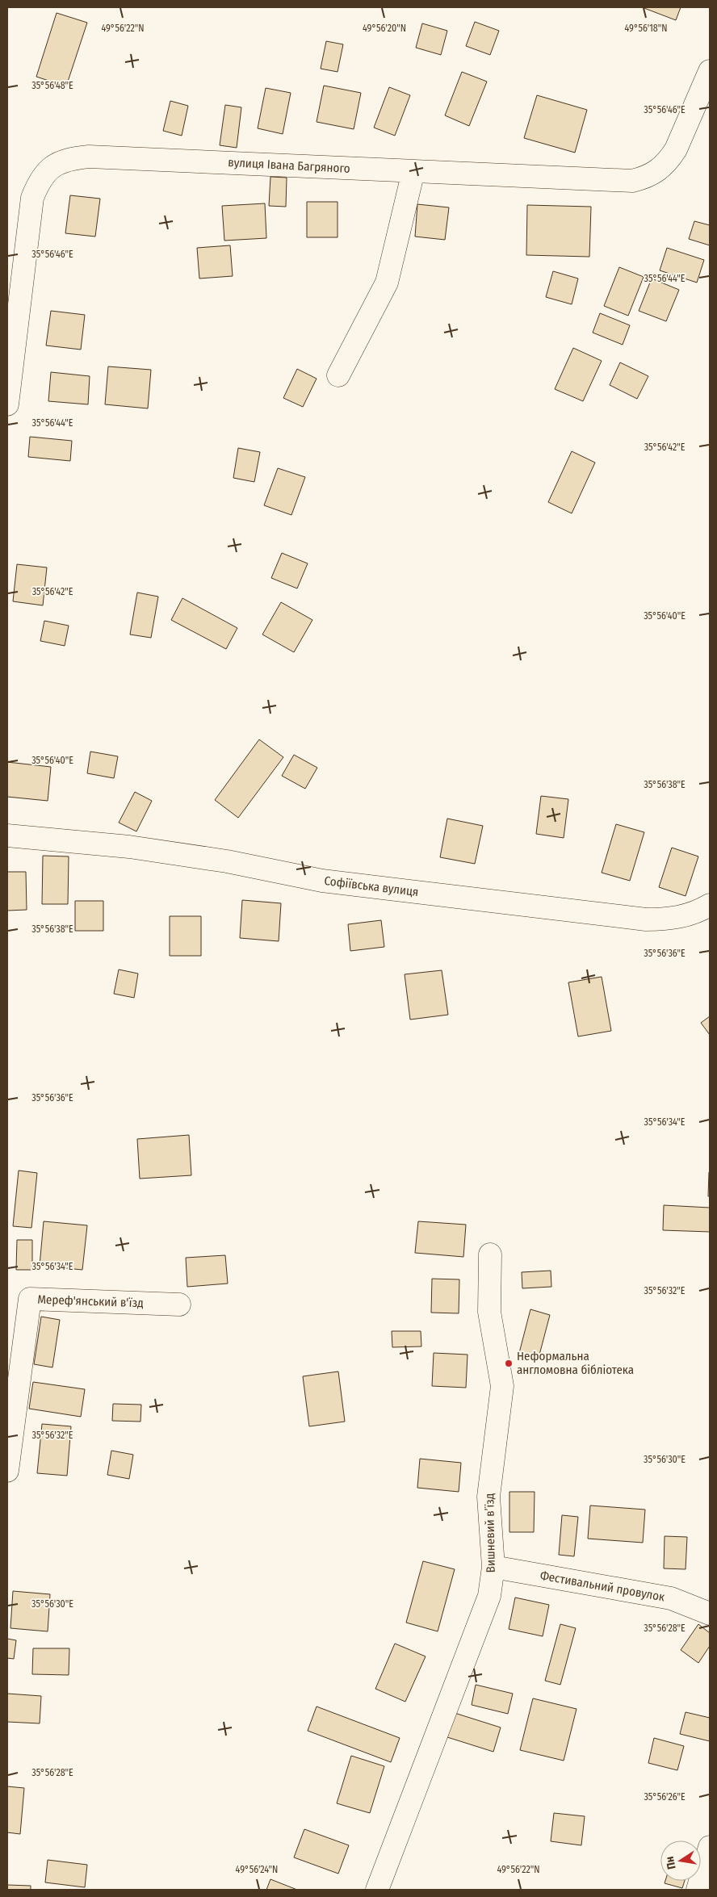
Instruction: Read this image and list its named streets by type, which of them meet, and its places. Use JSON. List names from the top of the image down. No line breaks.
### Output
{"streets":{"street":["вулиця Івана Багряного","Софіївська вулиця","Мереф'янський в'їзд","Вишневий в’їзд","Фестивальний провулок"]},"crossings":[["Вишневий в’їзд","Фестивальний провулок"]],"places":["Неформальна англомовна бібліотека"],"north":"left","coordinates":["49°56'22\"N","49°56'20\"N","49°56'18\"N","35°56'48\"E","35°56'46\"E","35°56'44\"E","35°56'42\"E","35°56'40\"E","35°56'38\"E","35°56'36\"E","35°56'34\"E","35°56'32\"E","35°56'30\"E","35°56'28\"E","35°56'26\"E","49°56'24\"N"]}
